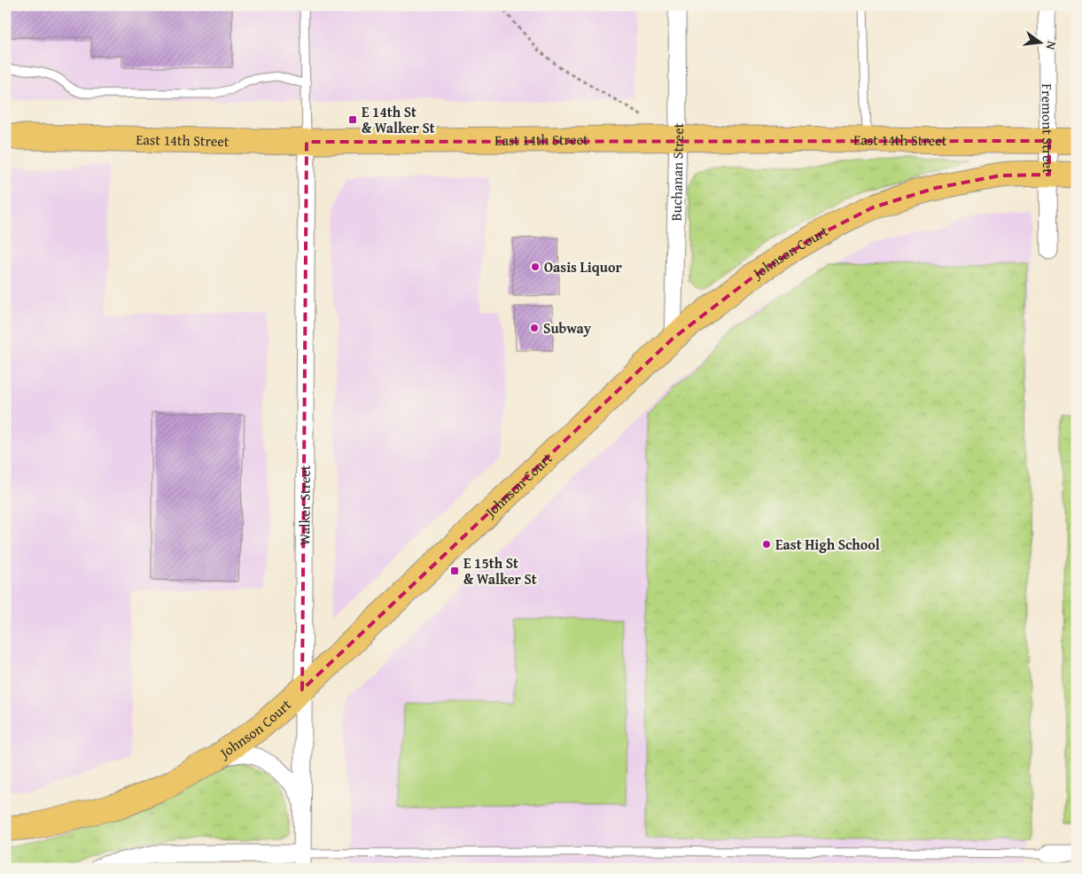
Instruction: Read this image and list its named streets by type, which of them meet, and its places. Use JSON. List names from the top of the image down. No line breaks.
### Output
{"streets":{"main road":["East 14th Street","Johnson Court"],"street":["Fremont Street","Buchanan Street","Walker Street"]},"crossings":[["Fremont Street","East 14th Street"],["Fremont Street","Johnson Court"],["East 14th Street","Buchanan Street"],["East 14th Street","Walker Street"],["Buchanan Street","Johnson Court"],["Johnson Court","Walker Street"]],"places":{"transit":["E 14th St & Walker St","E 15th St & Walker St"],"other":["Oasis Liquor","Subway","East High School"]},"north":"right"}
